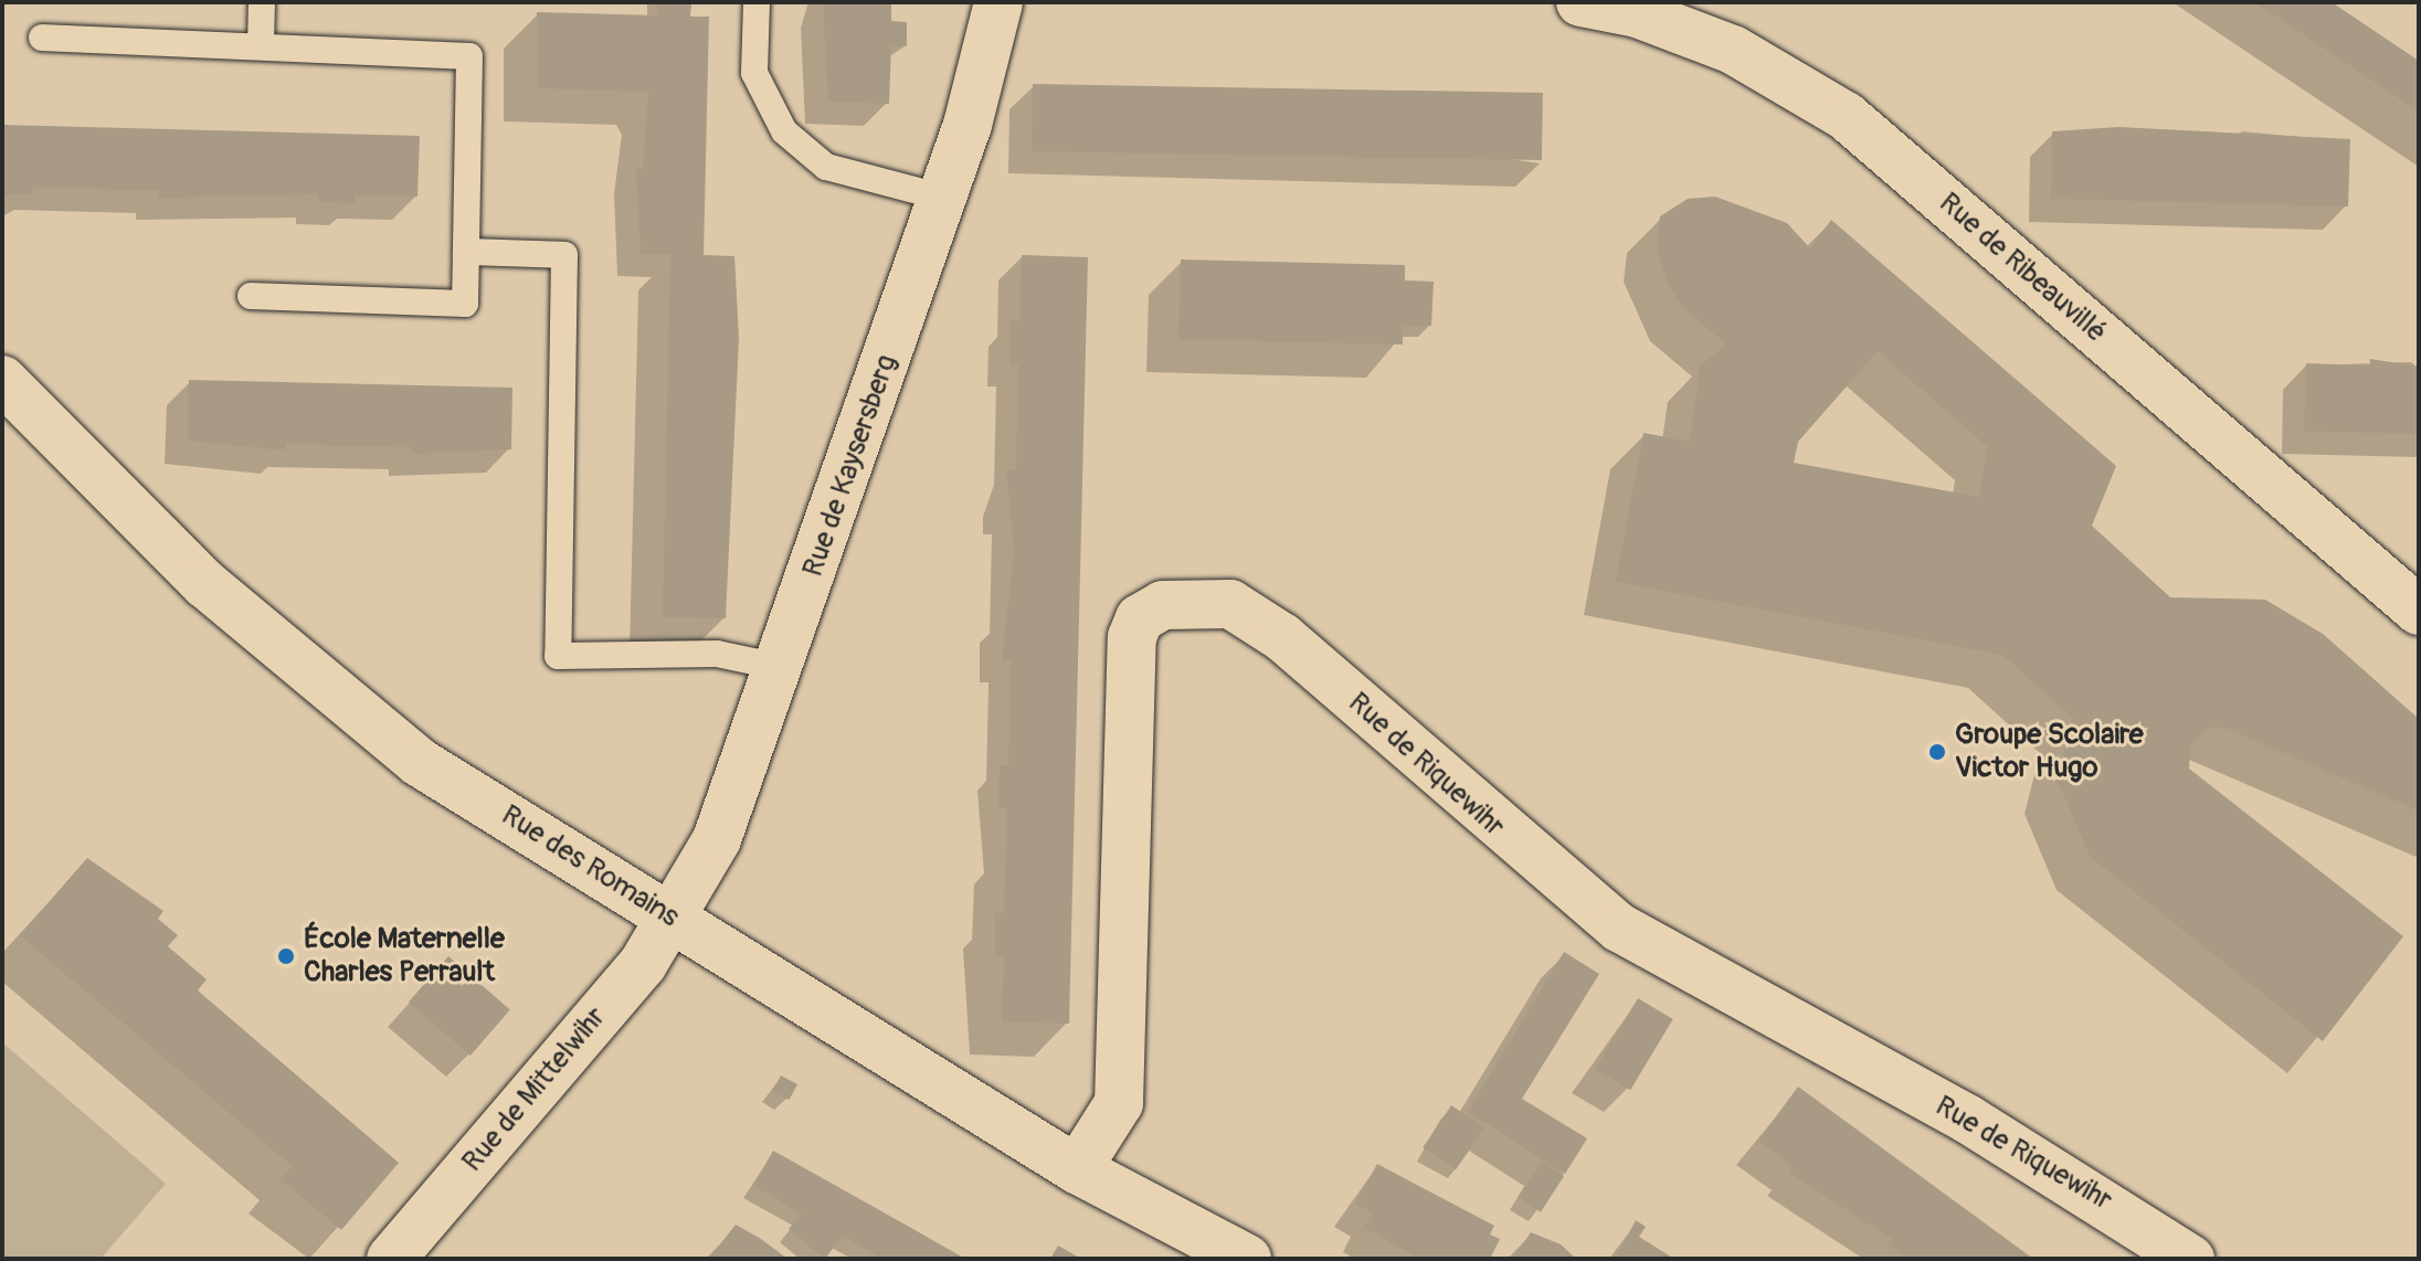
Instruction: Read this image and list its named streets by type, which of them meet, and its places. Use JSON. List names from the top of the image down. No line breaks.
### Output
{"streets":{"street":["Rue de Ribeauvillé","Rue de Kaysersberg","Rue de Riquewihr","Rue des Romains","Rue de Mittelwihr"]},"crossings":[["Rue de Kaysersberg","Rue des Romains"],["Rue de Kaysersberg","Rue de Mittelwihr"],["Rue de Riquewihr","Rue des Romains"],["Rue des Romains","Rue de Mittelwihr"]],"places":["Groupe Scolaire Victor Hugo","École Maternelle Charles Perrault"]}
